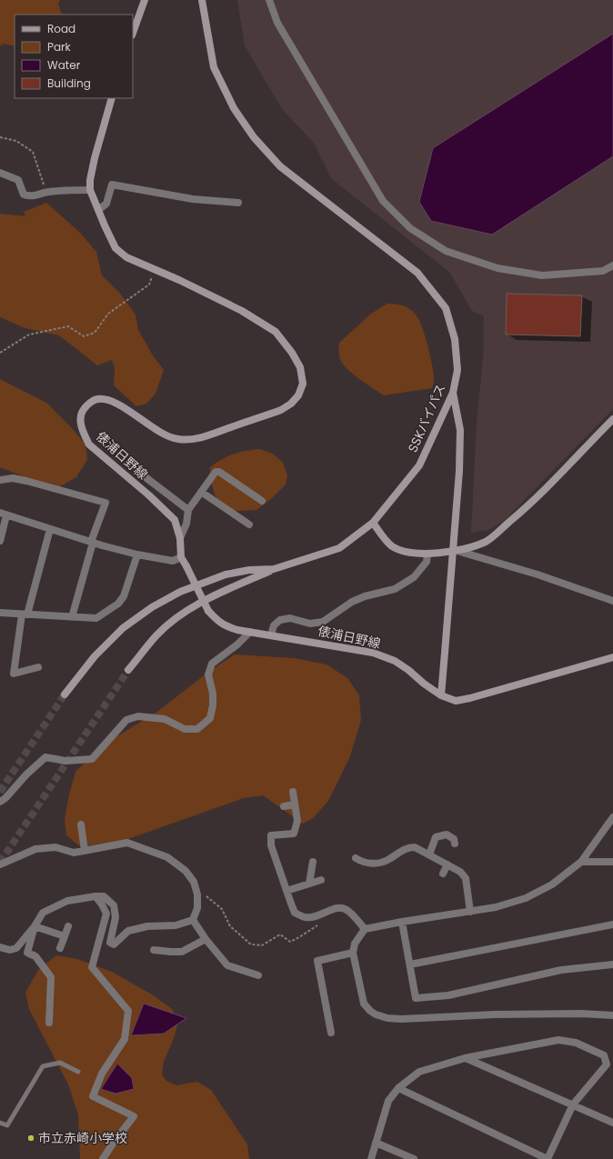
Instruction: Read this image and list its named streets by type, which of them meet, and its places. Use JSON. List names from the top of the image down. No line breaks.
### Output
{"streets":{"street":["SSKバイパス","俵浦日野線"]},"places":["市立赤崎小学校"],"legend":["Road","Park","Water","Building"]}
